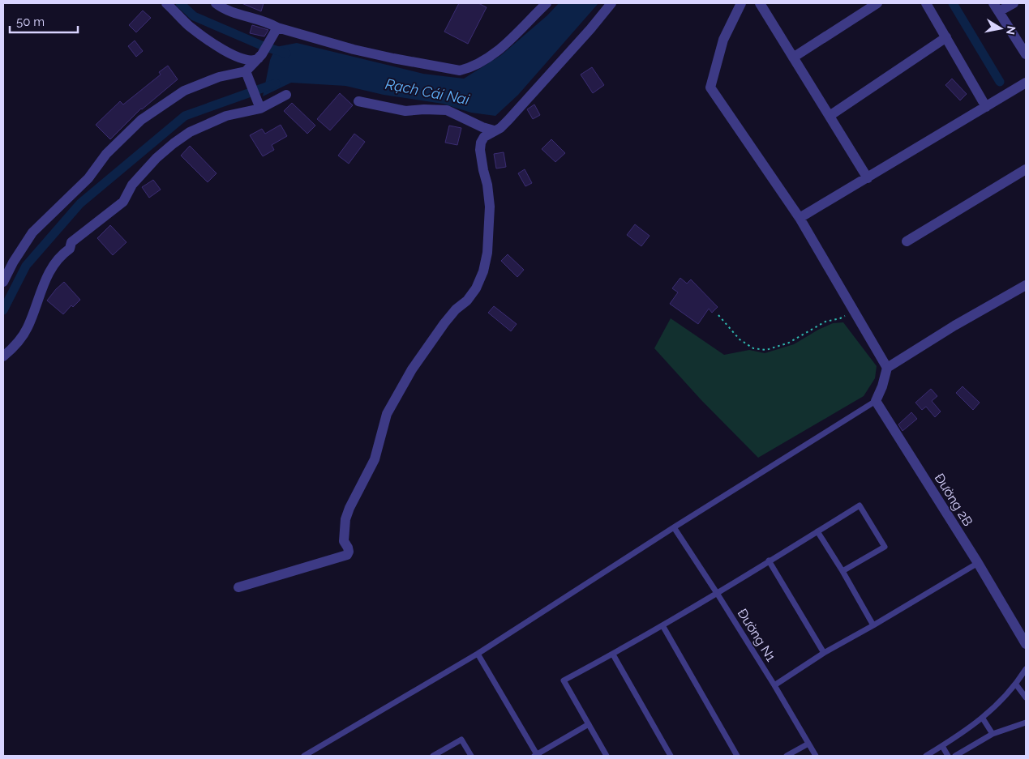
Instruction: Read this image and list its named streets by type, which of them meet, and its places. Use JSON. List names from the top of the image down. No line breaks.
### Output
{"streets":{"street":["Đường 2B"],"lane":["Đường N1"]},"water":["Rạch Cái Nai"],"scale_bar":"50 m","north":"right"}
